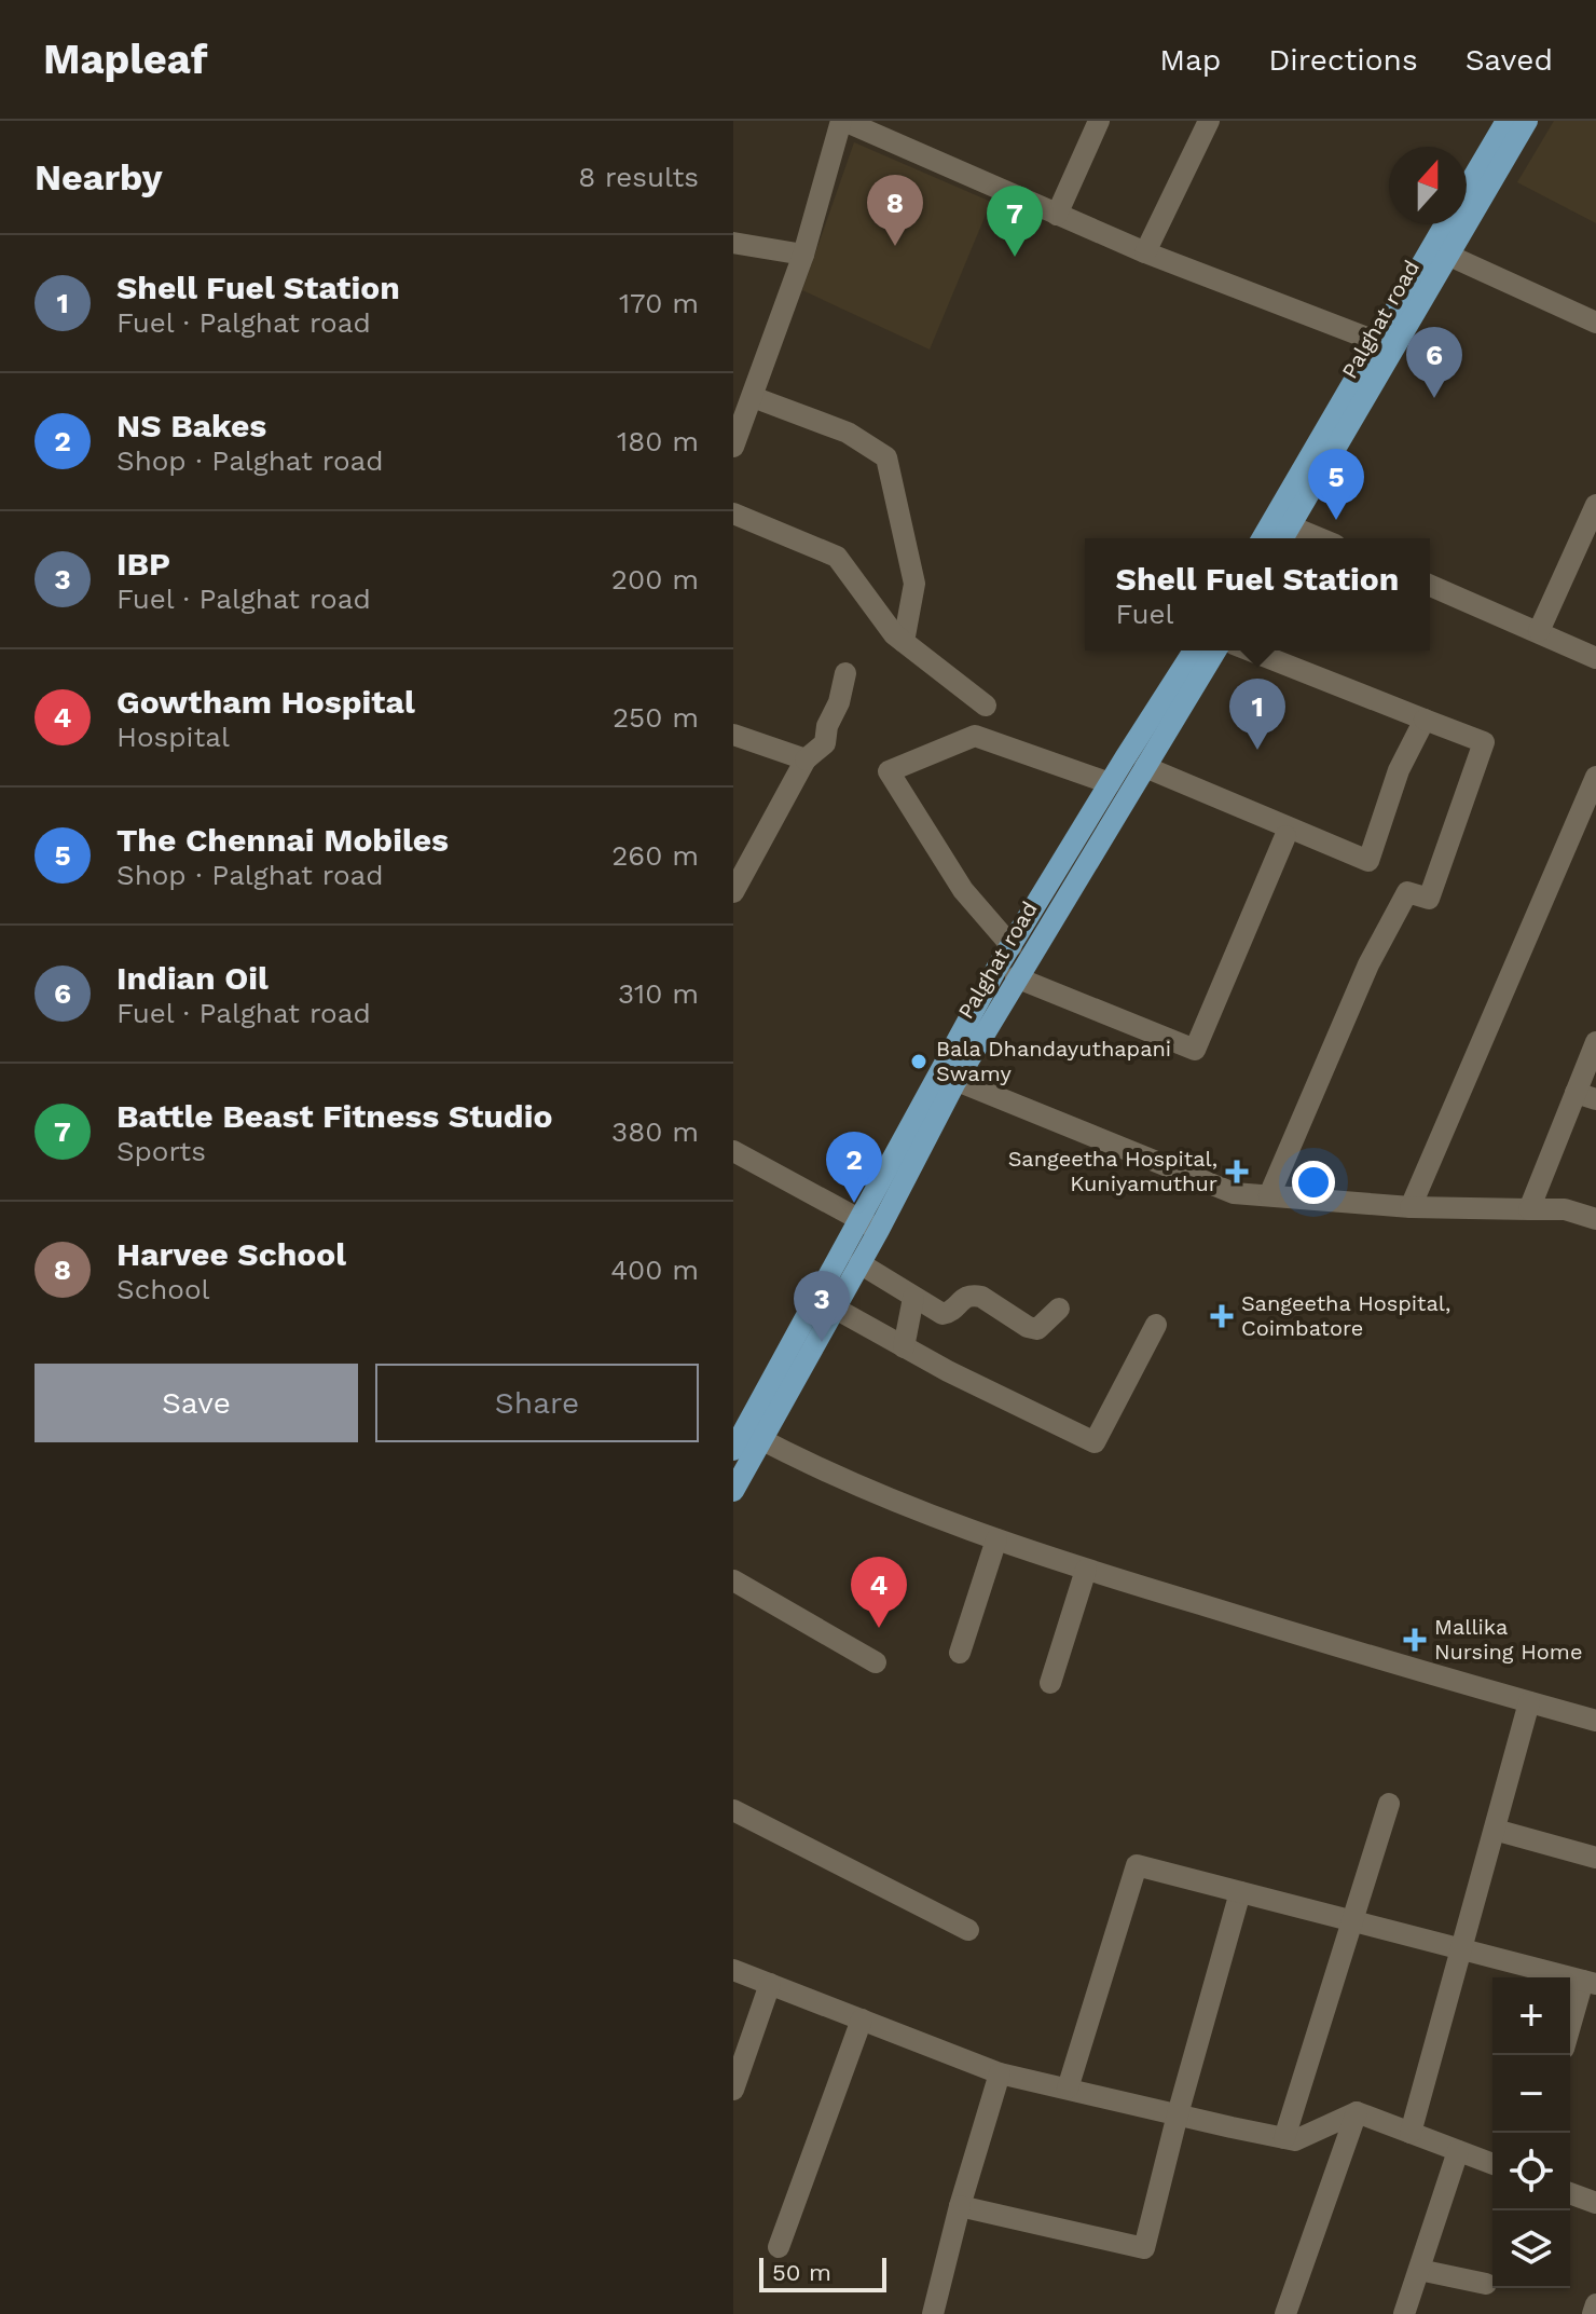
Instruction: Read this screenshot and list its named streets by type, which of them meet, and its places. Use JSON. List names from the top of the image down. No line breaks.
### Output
{"streets":{"main road":["Palghat road"]},"places":{"other":["Bala Dhandayuthapani Swamy"],"health":["Sangeetha Hospital, Kuniyamuthur","Sangeetha Hospital, Coimbatore","Mallika Nursing Home"]},"scale_bar":"50 m","north":"top","page":{"header":"Mapleaf","nav":["Map","Directions","Saved"],"heading":["Nearby","8 results"],"pins":["8","7","6","5","1","2","3","4"],"list":[{"mark":"1","name":"Shell Fuel Station","note":"Fuel · Palghat road","value":"170 m"},{"mark":"2","name":"NS Bakes","note":"Shop · Palghat road","value":"180 m"},{"mark":"3","name":"IBP","note":"Fuel · Palghat road","value":"200 m"},{"mark":"4","name":"Gowtham Hospital","note":"Hospital","value":"250 m"},{"mark":"5","name":"The Chennai Mobiles","note":"Shop · Palghat road","value":"260 m"},{"mark":"6","name":"Indian Oil","note":"Fuel · Palghat road","value":"310 m"},{"mark":"7","name":"Battle Beast Fitness Studio","note":"Sports","value":"380 m"},{"mark":"8","name":"Harvee School","note":"School","value":"400 m"}],"popup":["Shell Fuel Station","Fuel"],"buttons":["Save","Share"],"map_buttons":["+","−"],"scale":"50 m"}}
